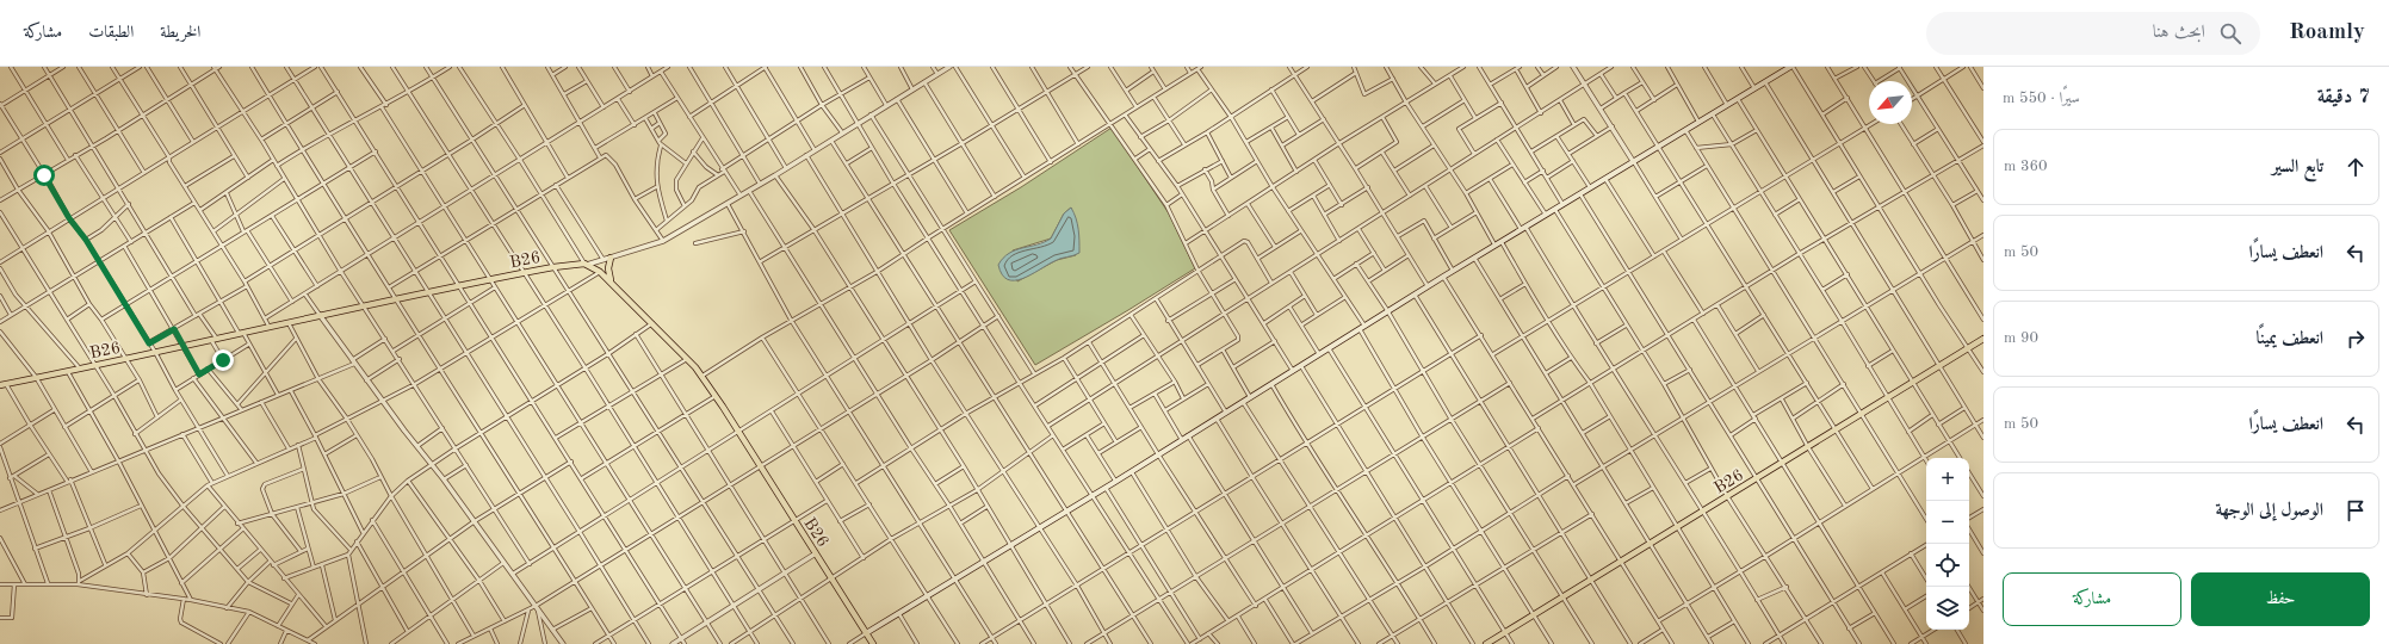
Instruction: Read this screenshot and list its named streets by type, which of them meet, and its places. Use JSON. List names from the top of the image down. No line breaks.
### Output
{"streets":{"highway":["B26"]},"north":"bottom left","page":{"header":"Roamly","search":"ابحث هنا","nav":["الخريطة","الطبقات","مشاركة"],"heading":["7 دقيقة","سيرًا · 550 m"],"list":[["تابع السير","360 m"],["انعطف يسارًا","50 m"],["انعطف يمينًا","90 m"],["انعطف يسارًا","50 m"],"الوصول إلى الوجهة"],"map_buttons":["+","−"],"buttons":["حفظ","مشاركة"]}}
